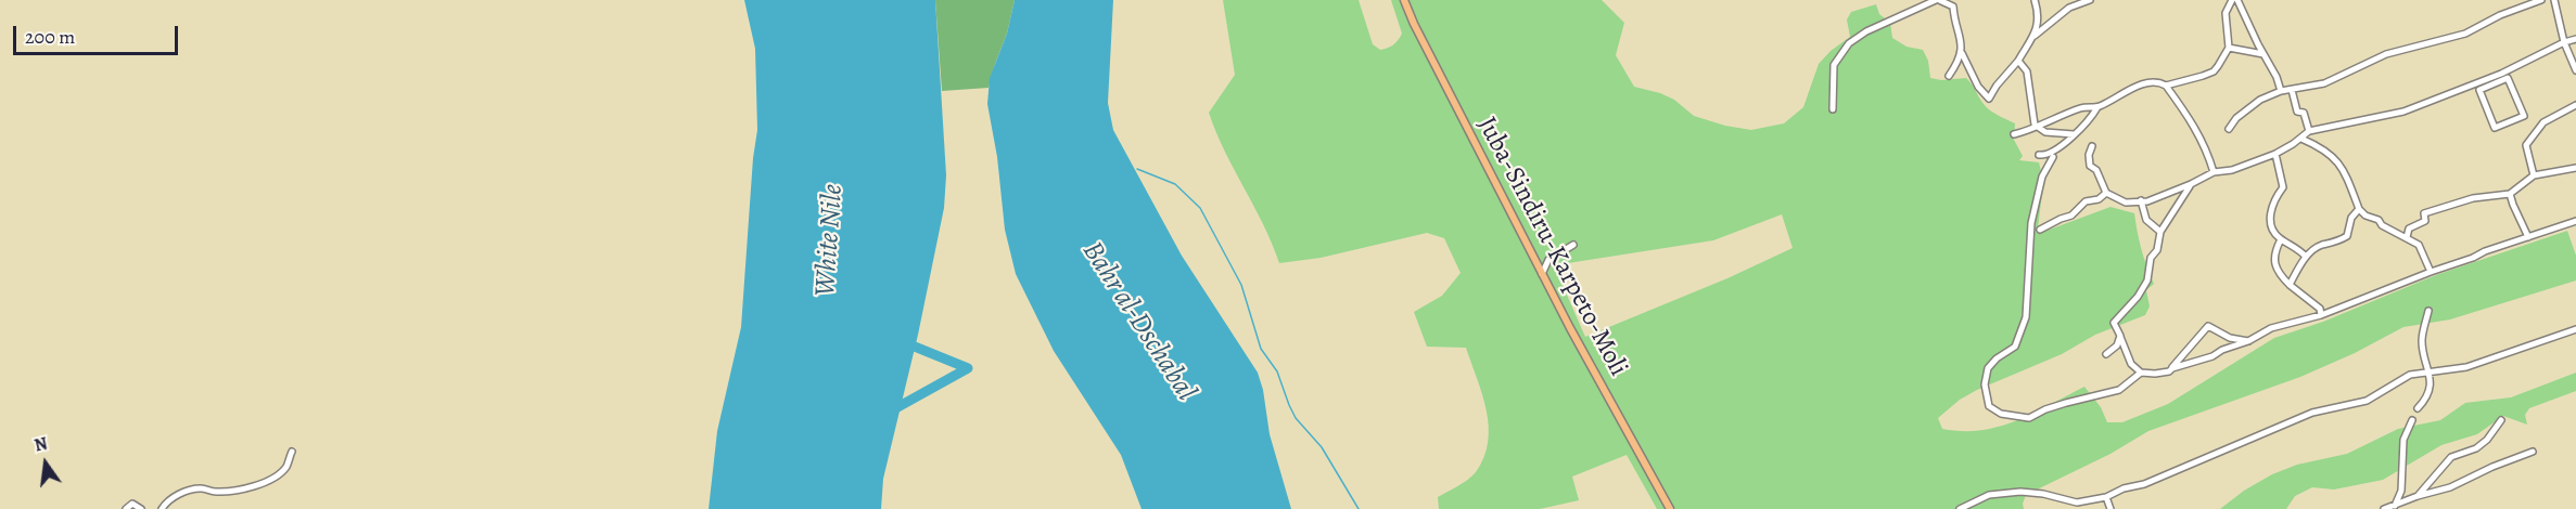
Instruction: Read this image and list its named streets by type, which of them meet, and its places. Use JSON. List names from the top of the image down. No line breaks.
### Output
{"streets":{"main road":["Juba-Sindiru-Karpeto-Moli"]},"water":["White Nile","Bahr al-Dschabal"],"scale_bar":"200 m","north":"top"}
